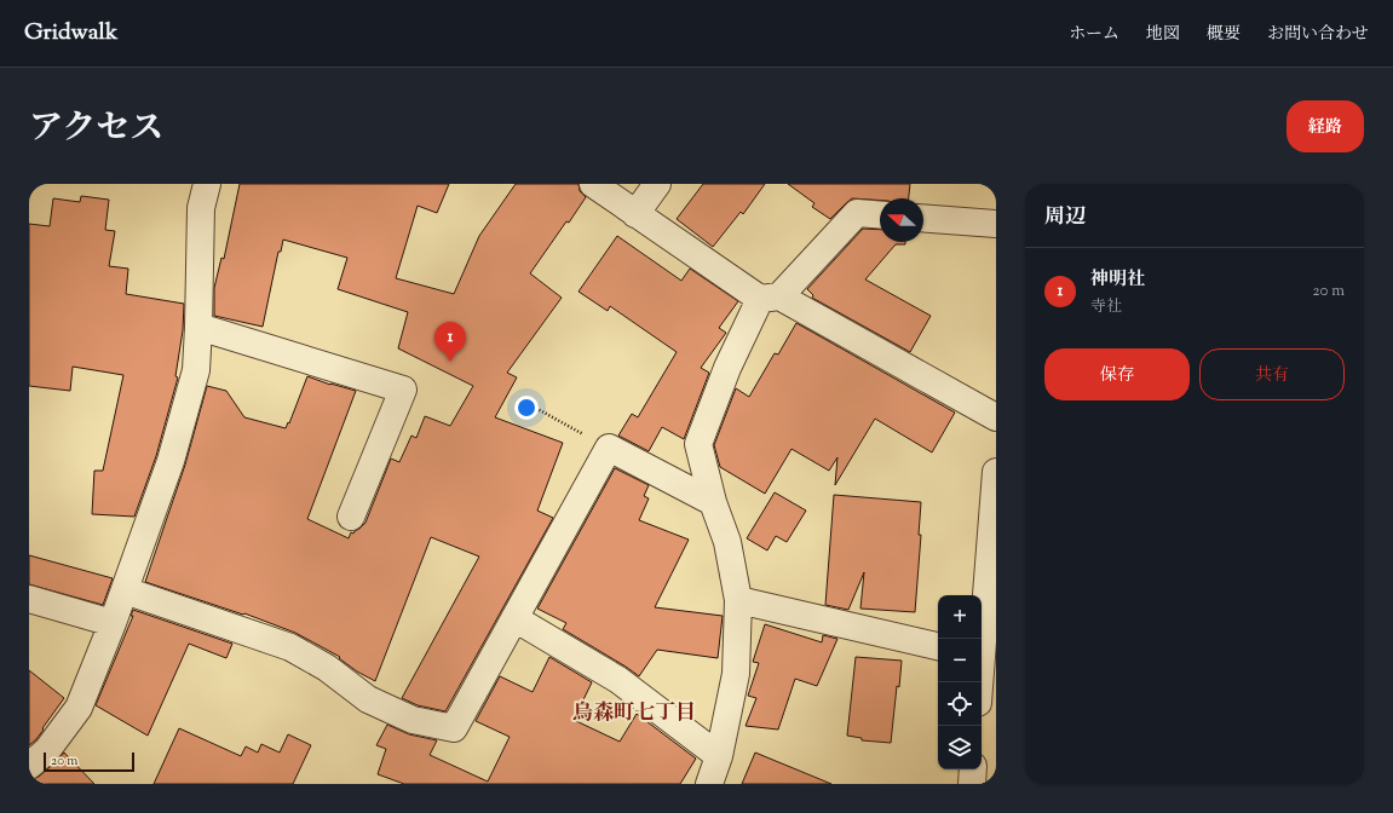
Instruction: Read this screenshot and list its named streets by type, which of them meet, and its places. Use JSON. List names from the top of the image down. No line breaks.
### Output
{"districts":["烏森町七丁目"],"scale_bar":"20 m","north":"left","page":{"header":"Gridwalk","nav":["ホーム","地図","概要","お問い合わせ"],"title":"アクセス","buttons":["経路",["保存","共有"]],"heading":"周辺","list":[{"mark":"1","name":"神明社","note":"寺社","value":"20 m"}],"pins":"1","map_buttons":["+","−"],"scale":"20 m"}}
